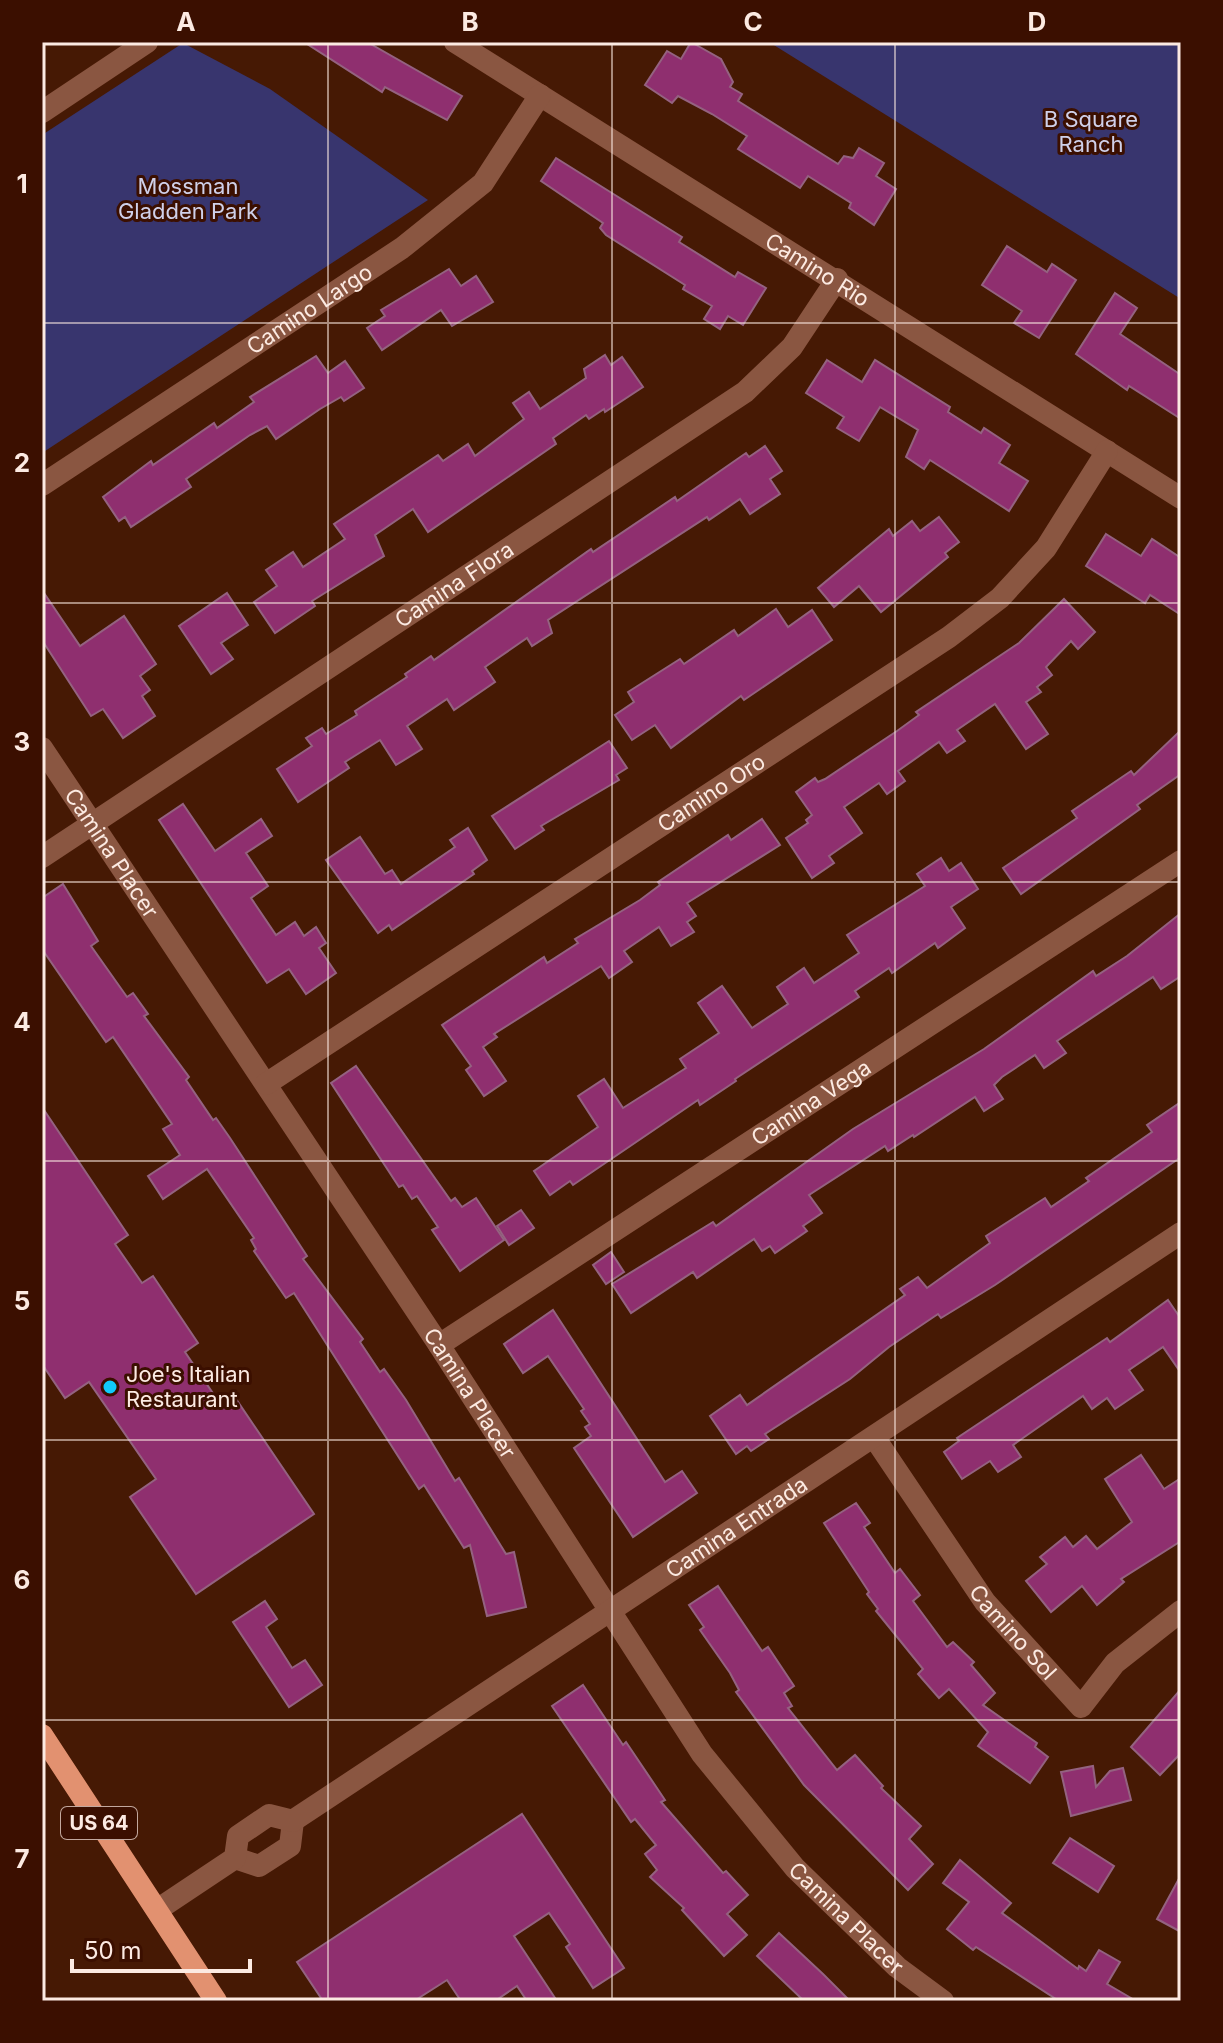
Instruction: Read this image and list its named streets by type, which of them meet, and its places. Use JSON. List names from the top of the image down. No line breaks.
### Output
{"streets":{"highway":["US 64"],"street":["Camino Rio","Camino Largo","Camina Flora","Camino Oro","Camina Placer","Camina Vega","Camina Entrada","Camino Sol"]},"crossings":[["Camino Rio","Camino Largo"],["Camino Rio","Camina Flora"],["Camino Rio","Camino Oro"],["Camina Flora","Camina Placer"],["Camino Oro","Camina Placer"],["Camina Placer","Camina Vega"],["Camina Placer","Camina Entrada"],["Camina Entrada","Camino Sol"],["Camina Entrada","US 64"]],"parks":["B Square Ranch","Mossman Gladden Park"],"places":["Joe's Italian Restaurant"],"scale_bar":"50 m","grid":{"columns":["A","B","C","D"],"rows":["1","2","3","4","5","6","7"]}}
